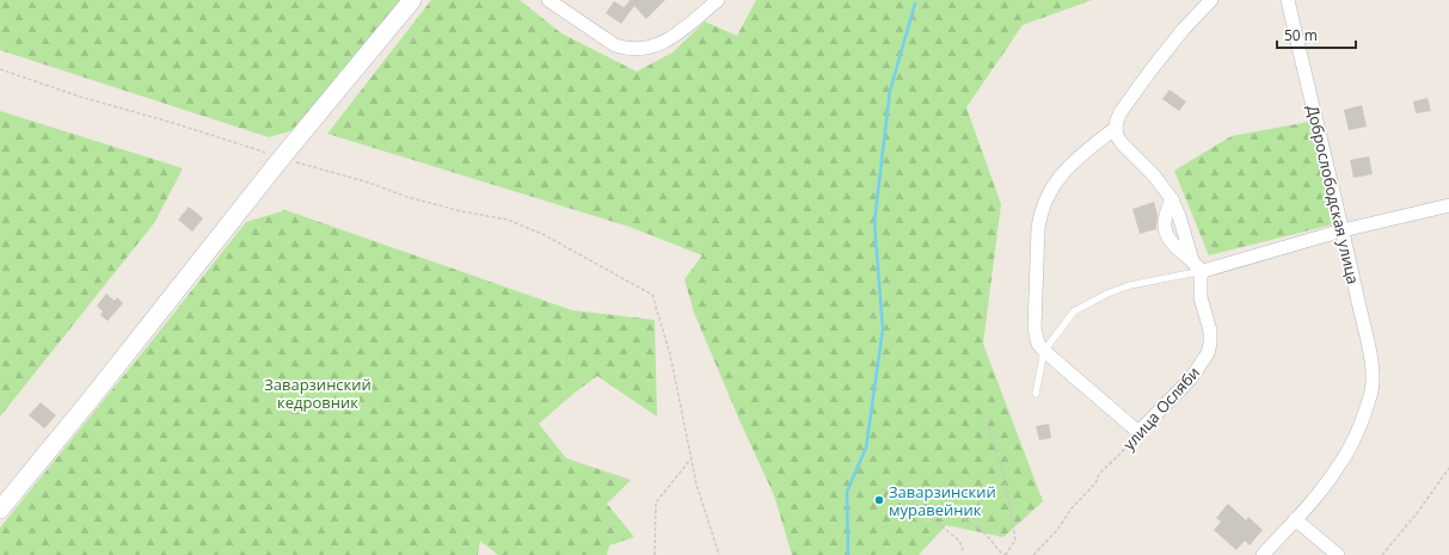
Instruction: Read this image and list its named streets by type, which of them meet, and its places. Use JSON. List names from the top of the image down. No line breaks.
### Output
{"streets":{"street":["Доброслободская улица","улица Осляби"]},"parks":["Заварзинский кедровник"],"places":["Заварзинский муравейник"],"scale_bar":"50 m"}
